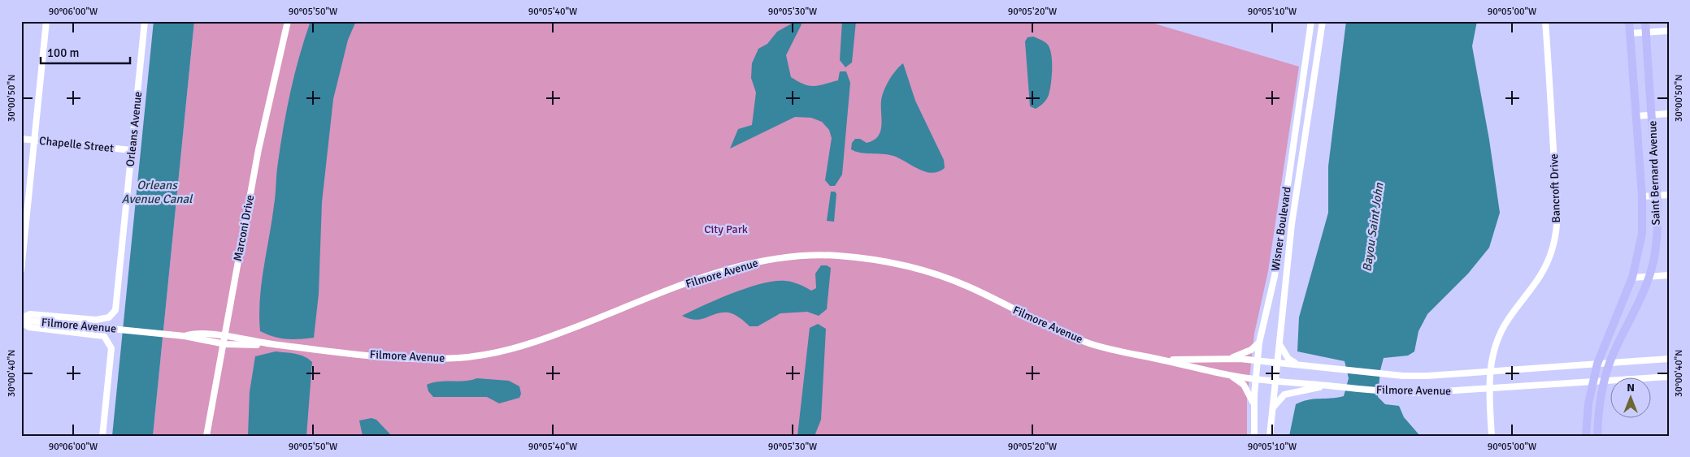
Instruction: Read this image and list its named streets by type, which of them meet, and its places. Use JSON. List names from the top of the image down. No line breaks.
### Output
{"streets":{"main road":["Saint Bernard Avenue"],"street":["Orleans Avenue","Chapelle Street","Bancroft Drive","Marconi Drive","Wisner Boulevard","Filmore Avenue"]},"crossings":[["Orleans Avenue","Chapelle Street"],["Orleans Avenue","Filmore Avenue"],["Saint Bernard Avenue","Filmore Avenue"],["Bancroft Drive","Filmore Avenue"],["Marconi Drive","Filmore Avenue"],["Wisner Boulevard","Filmore Avenue"]],"water":["Orleans Avenue Canal","Bayou Saint John"],"parks":["City Park"],"scale_bar":"100 m","north":"top","coordinates":["90°06'00\"W","90°05'50\"W","90°05'40\"W","90°05'30\"W","90°05'20\"W","90°05'10\"W","90°05'00\"W","30°00'50\"N","30°00'40\"N"]}
